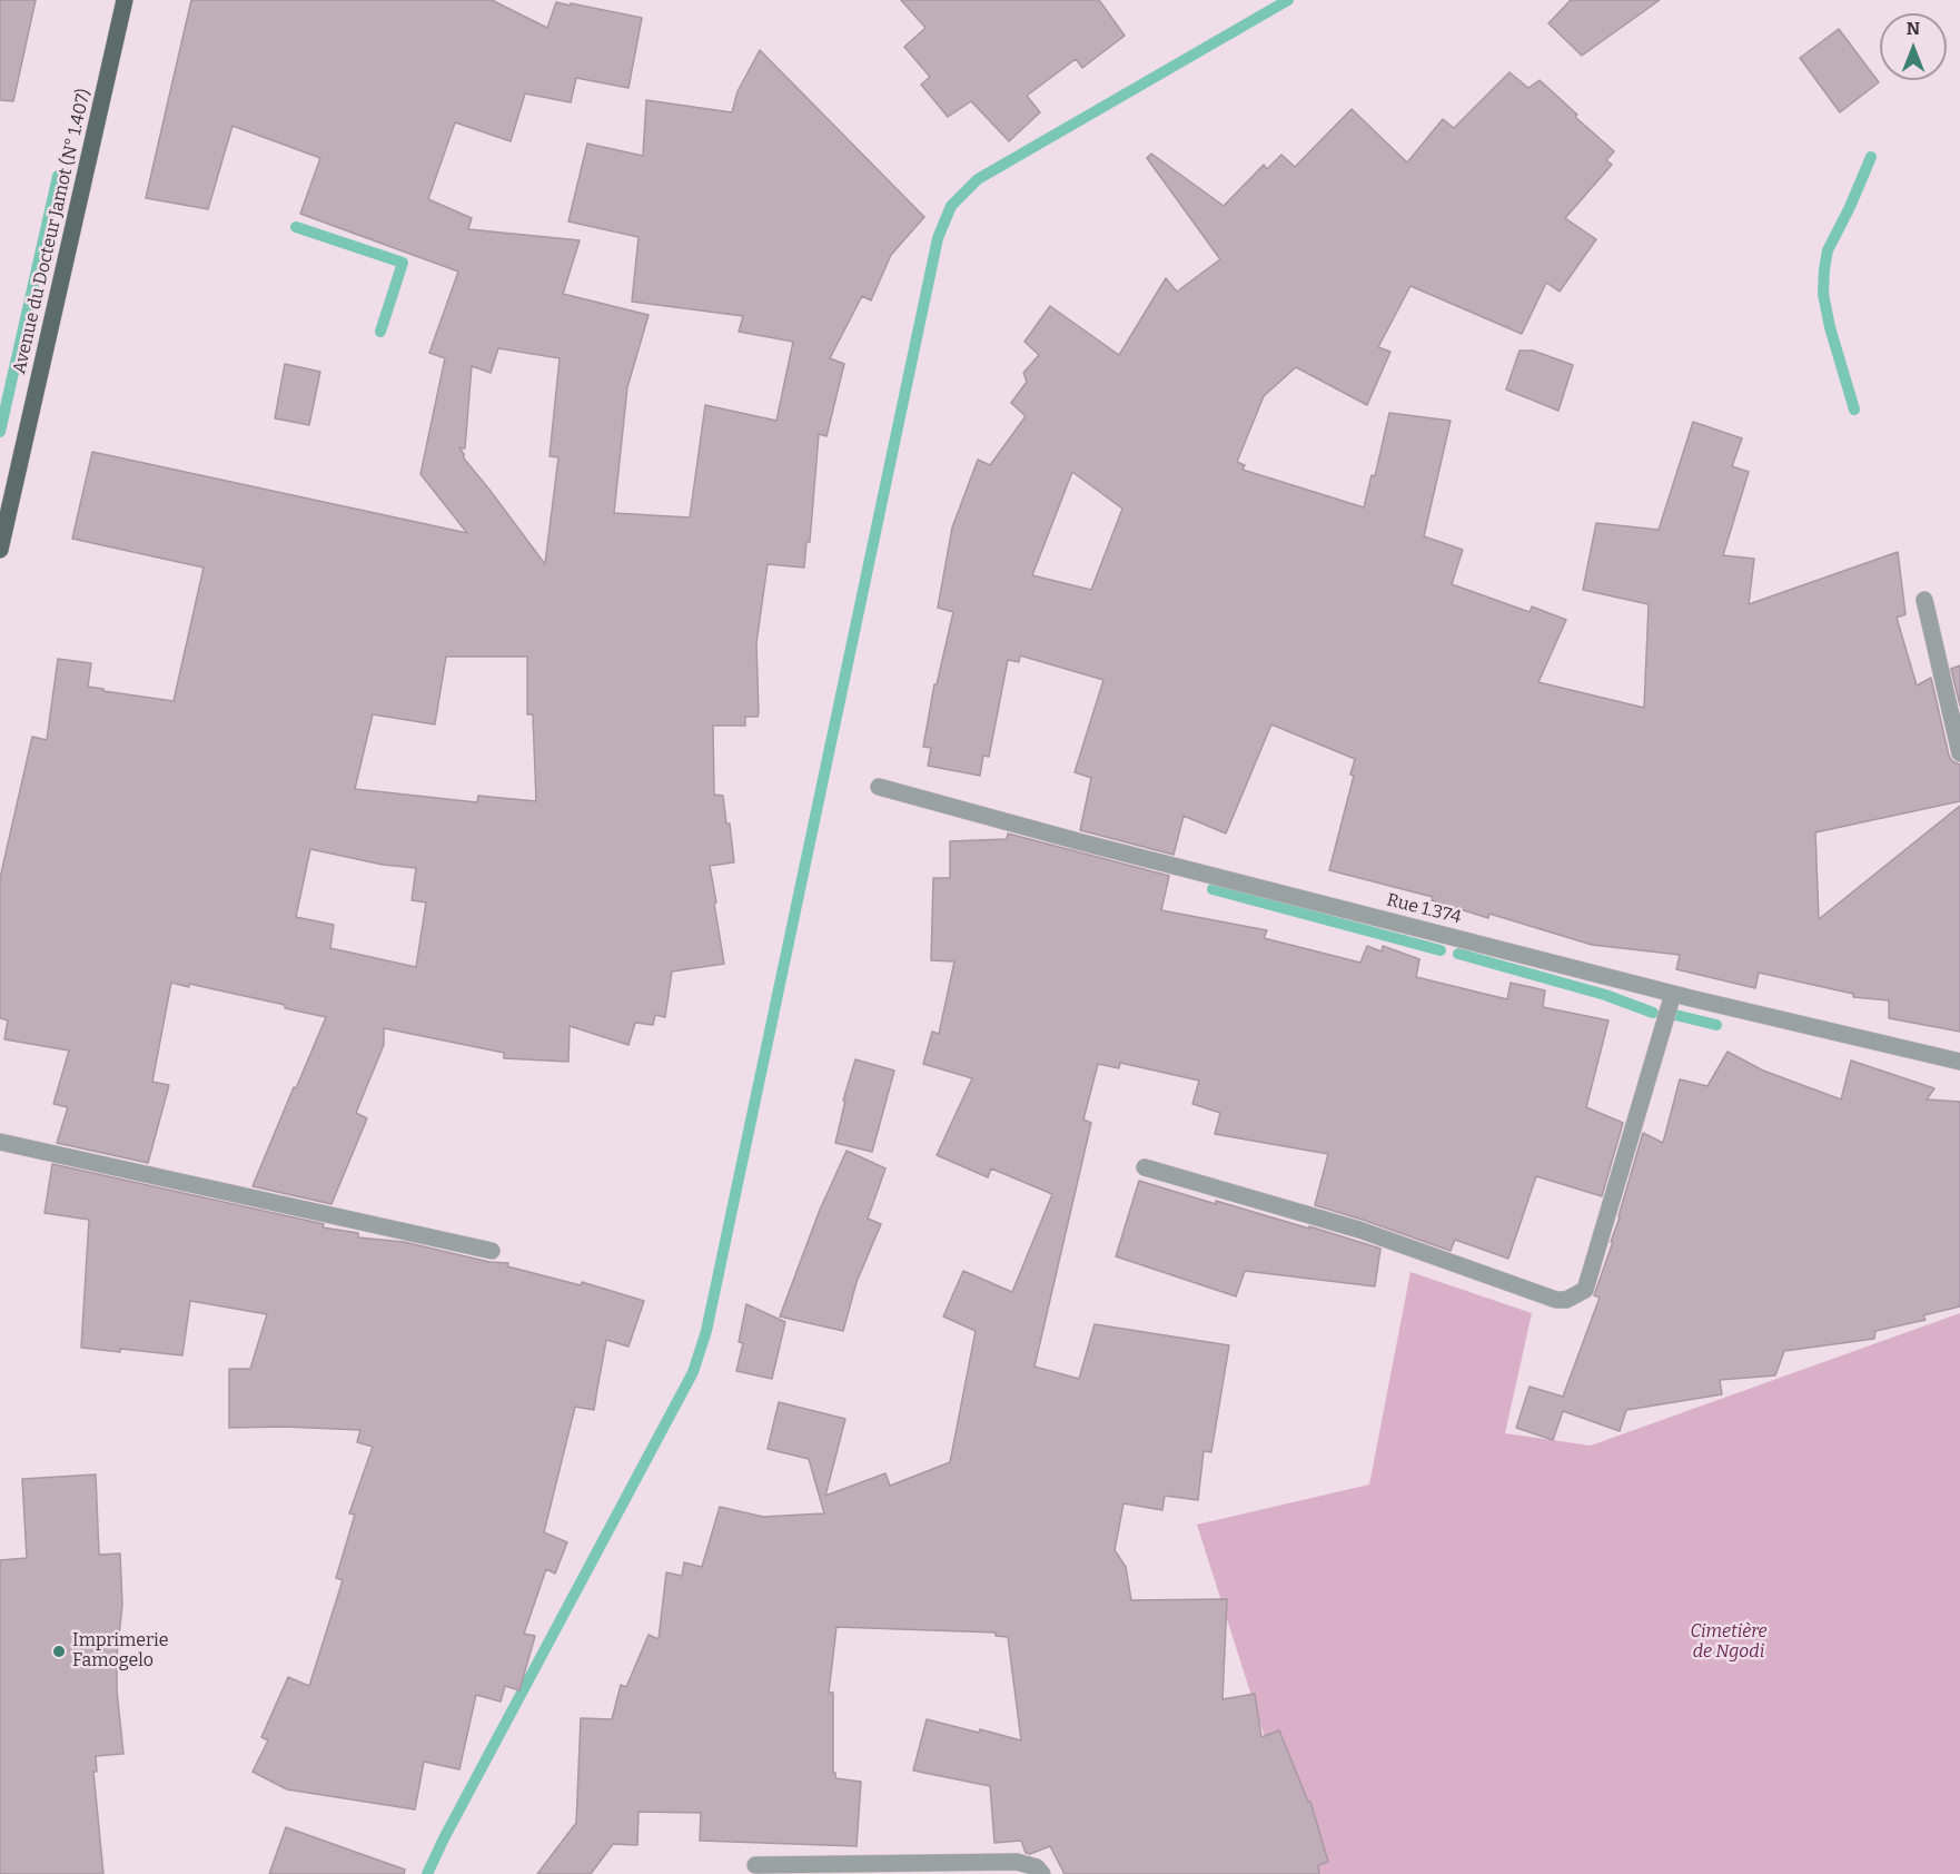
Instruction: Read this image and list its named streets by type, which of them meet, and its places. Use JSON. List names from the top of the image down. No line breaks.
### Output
{"streets":{"main road":["Avenue du Docteur Jamot (N° 1.407)"],"street":["Rue 1.374"]},"parks":["Cimetière de Ngodi"],"places":["Imprimerie Famogelo"],"north":"top"}
